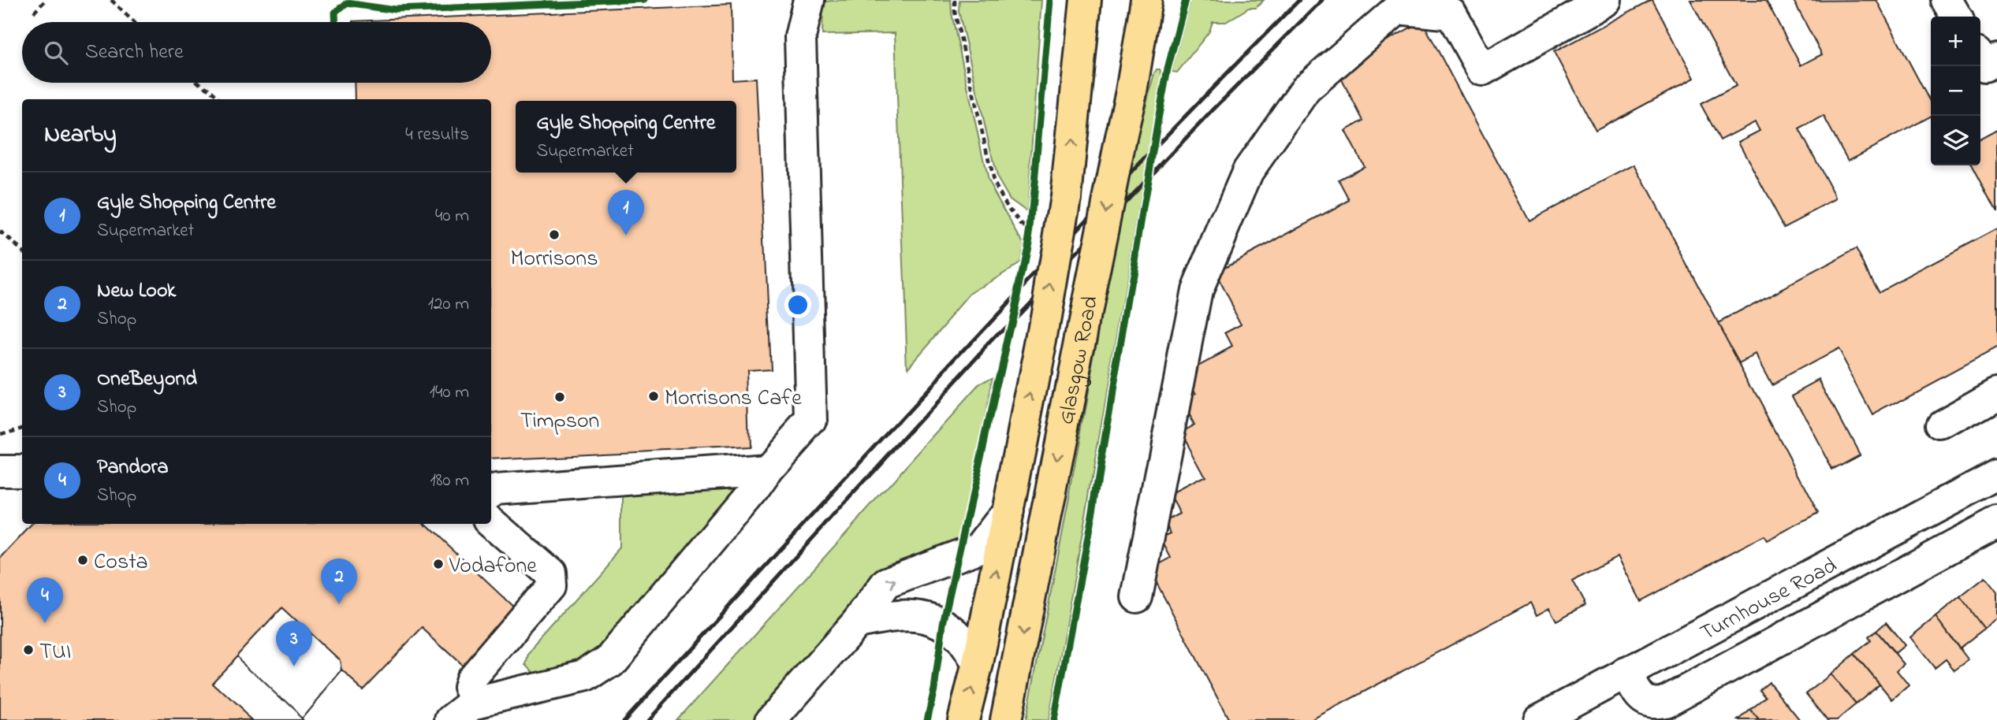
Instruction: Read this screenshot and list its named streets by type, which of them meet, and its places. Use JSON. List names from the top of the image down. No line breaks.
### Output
{"streets":{"main road":["Glasgow Road"],"street":["Turnhouse Road"]},"places":["Morrisons","Morrisons Cafe","Timpson","Costa","Vodafone","TUI"],"page":{"map_buttons":["+","−"],"search":"Search here","heading":["Nearby","4 results"],"popup":["Gyle Shopping Centre","Supermarket"],"list":[{"mark":"1","name":"Gyle Shopping Centre","note":"Supermarket","value":"40 m"},{"mark":"2","name":"New Look","note":"Shop","value":"120 m"},{"mark":"3","name":"OneBeyond","note":"Shop","value":"140 m"},{"mark":"4","name":"Pandora","note":"Shop","value":"180 m"}],"pins":["1","2","4","3"]}}
